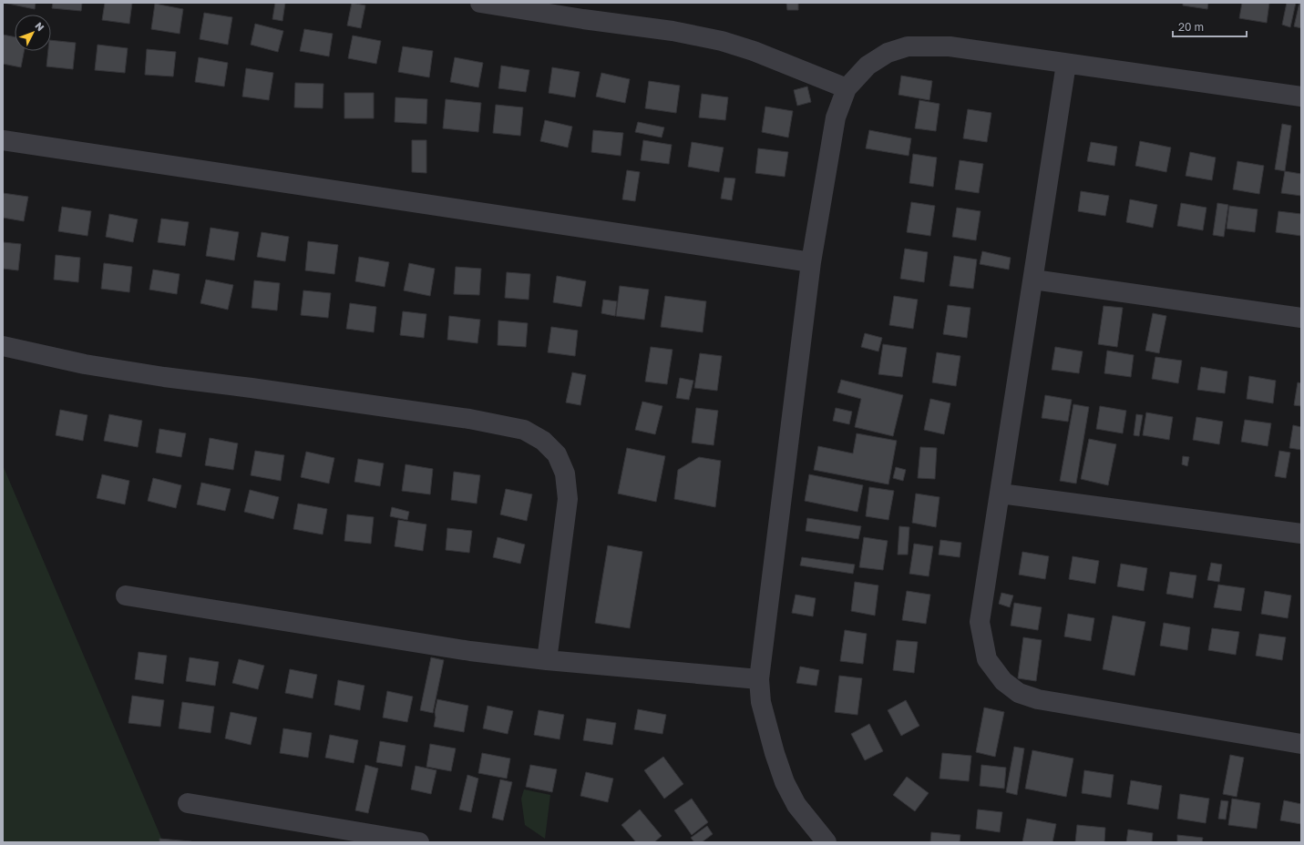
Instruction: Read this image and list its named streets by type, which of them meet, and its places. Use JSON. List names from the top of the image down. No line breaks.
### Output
{"scale_bar":"20 m","north":"top right"}
